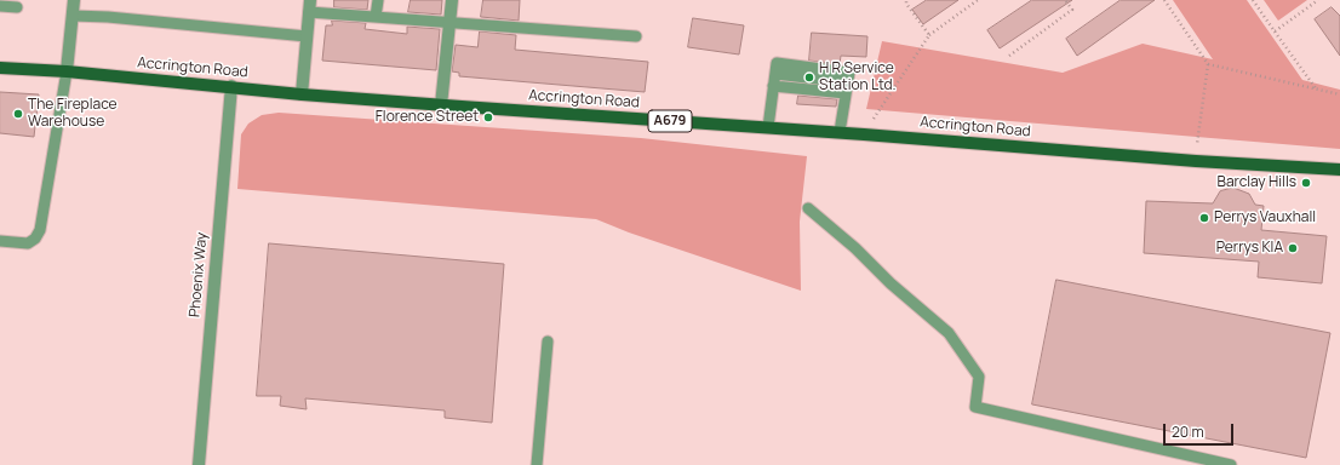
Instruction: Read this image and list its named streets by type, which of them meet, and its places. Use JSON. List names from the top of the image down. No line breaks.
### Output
{"streets":{"main road":["Accrington Road","A679"],"street":["Phoenix Way"]},"crossings":[["Accrington Road","Phoenix Way"]],"places":["H R Service Station Ltd.","The Fireplace Warehouse","Florence Street","Barclay Hills","Perrys Vauxhall","Perrys KIA"],"scale_bar":"20 m"}
